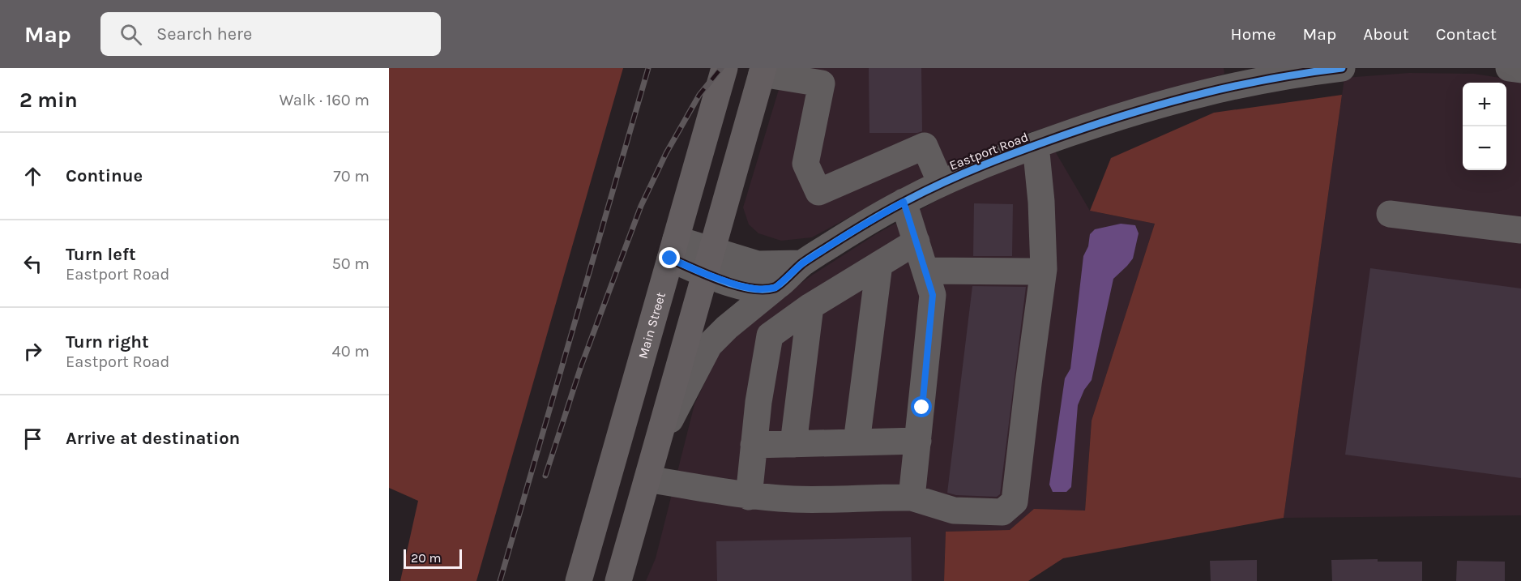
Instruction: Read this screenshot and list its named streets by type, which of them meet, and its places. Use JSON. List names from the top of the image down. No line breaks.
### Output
{"streets":{"main road":["Main Street"],"street":["Eastport Road"]},"scale_bar":"20 m","page":{"header":"Map","search":"Search here","nav":["Home","Map","About","Contact"],"heading":["2 min","Walk · 160 m"],"map_buttons":["+","−"],"list":[["Continue","70 m"],["Turn left","Eastport Road","50 m"],["Turn right","Eastport Road","40 m"],"Arrive at destination"],"scale":"20 m"}}
